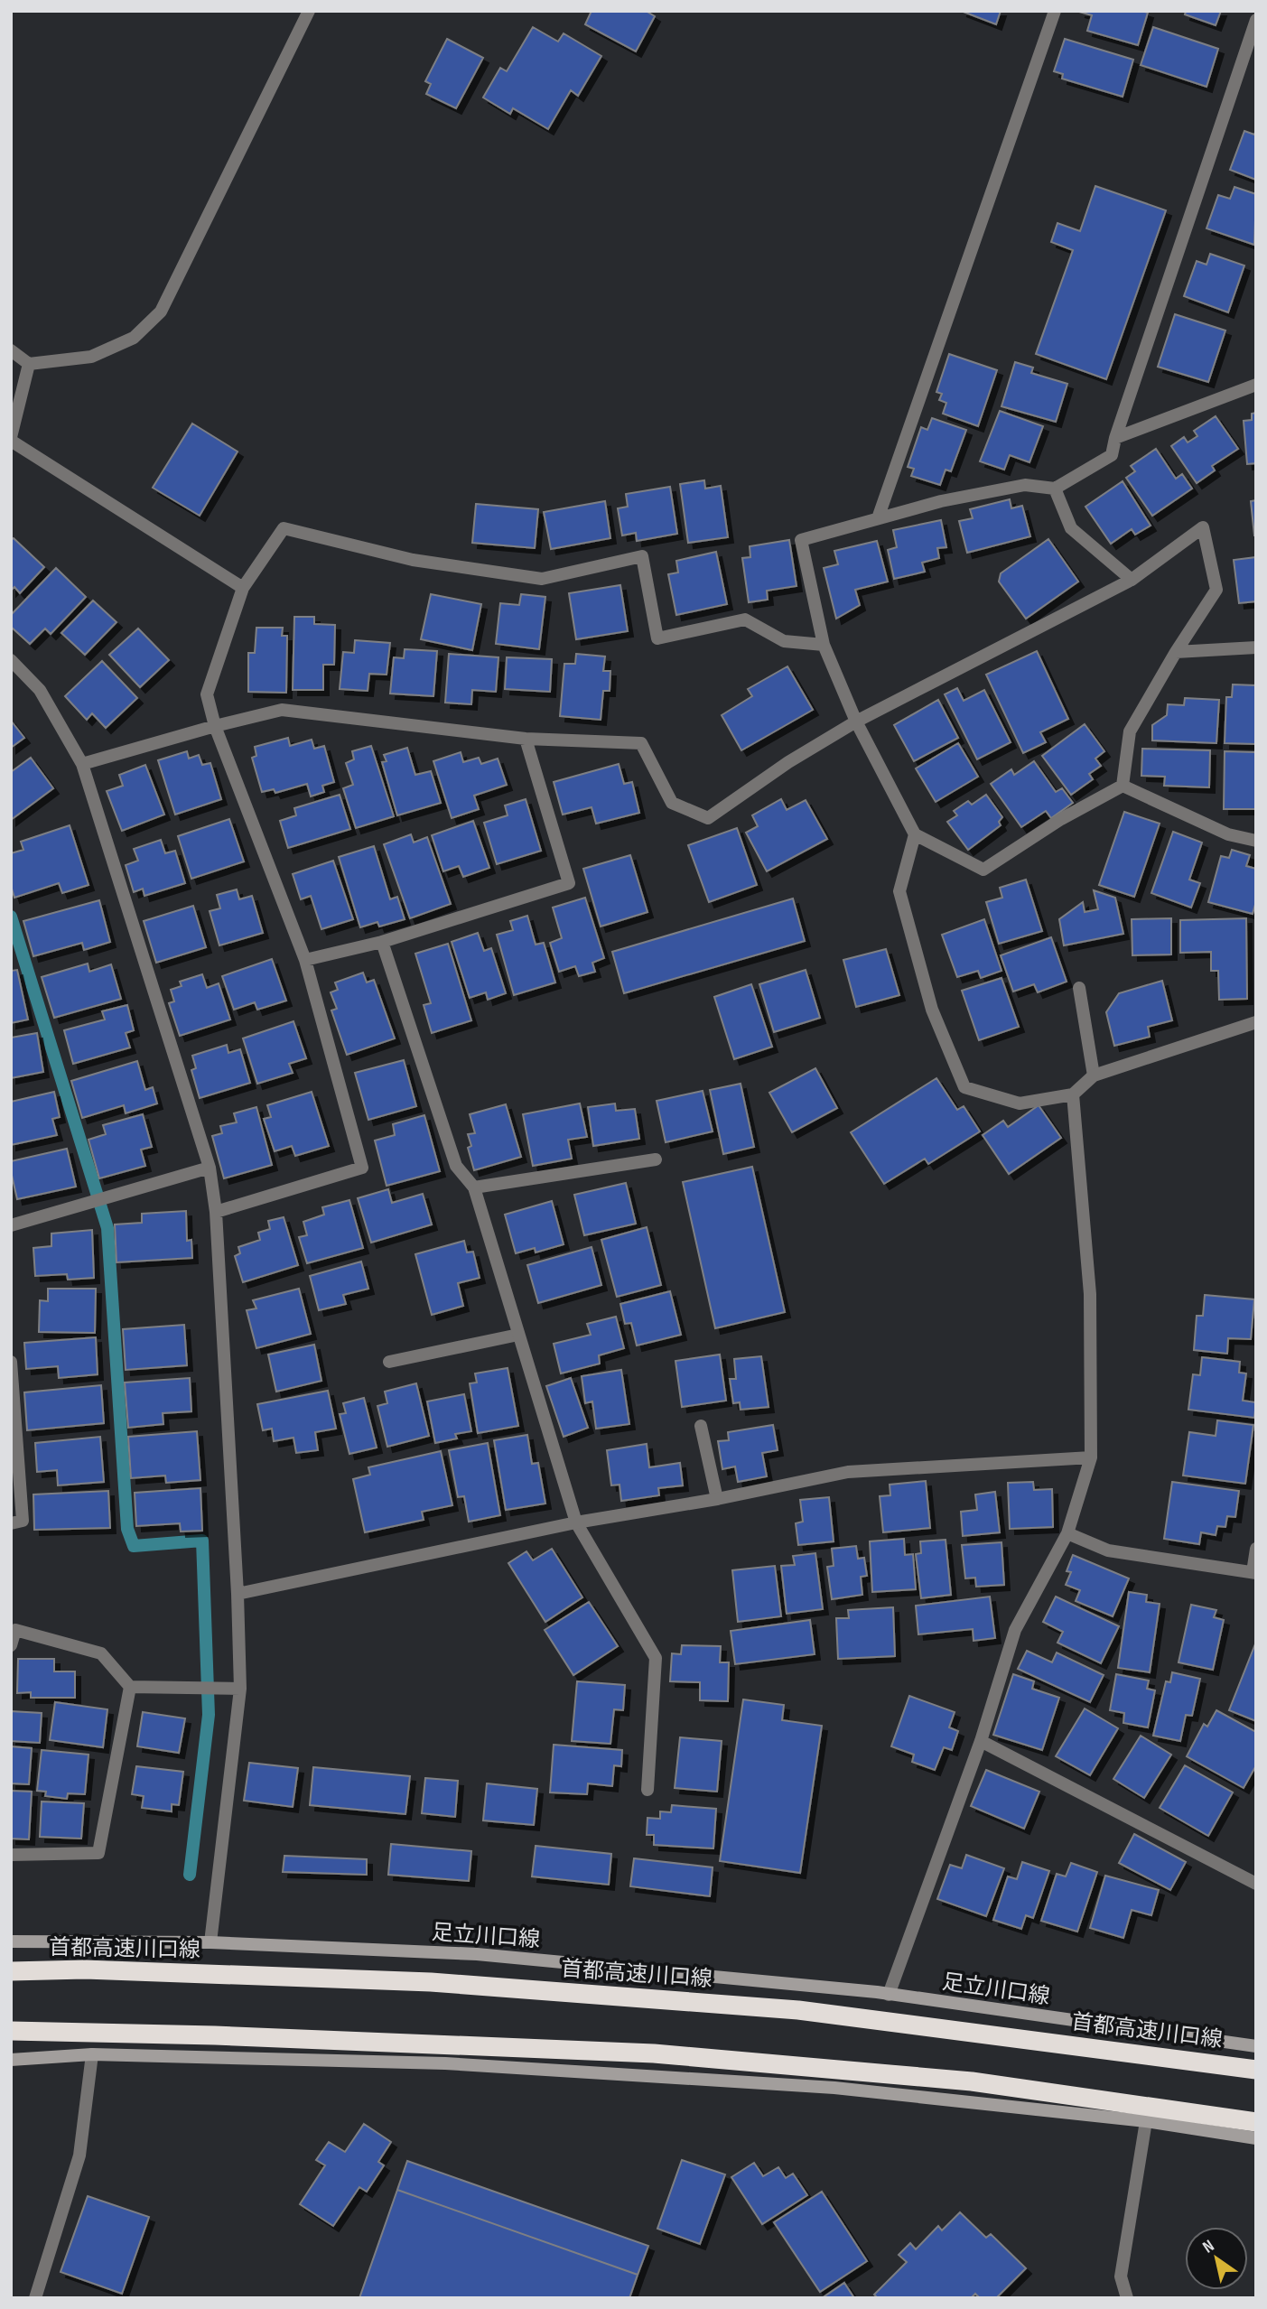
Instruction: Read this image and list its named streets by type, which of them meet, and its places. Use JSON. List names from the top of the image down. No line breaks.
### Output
{"streets":{"highway":["首都高速川口線"],"main road":["足立川口線"]},"north":"top left"}
